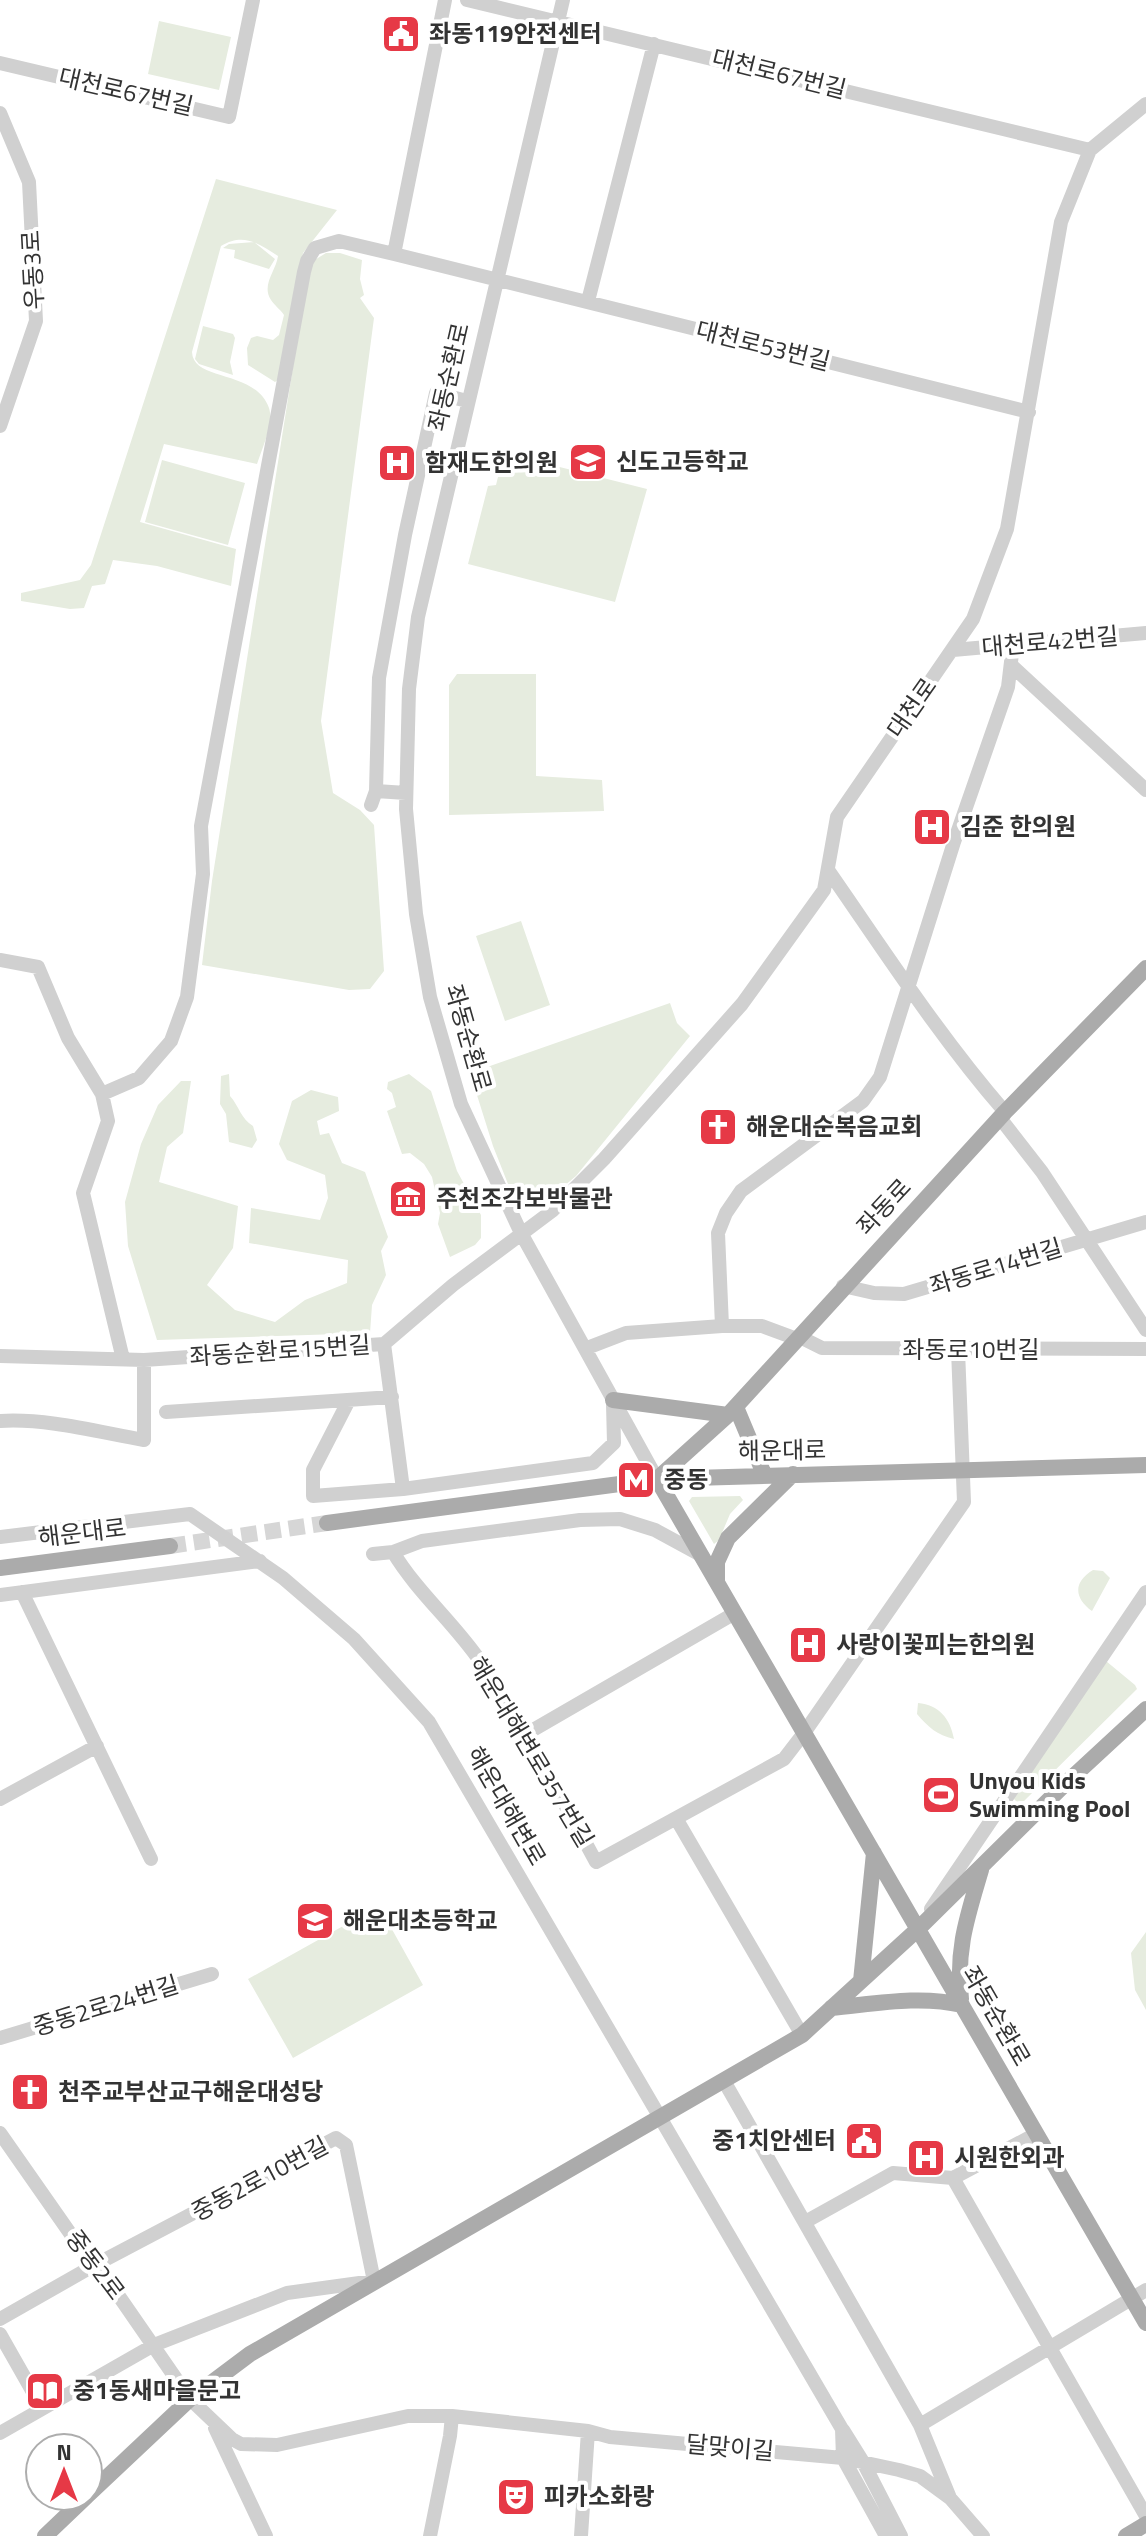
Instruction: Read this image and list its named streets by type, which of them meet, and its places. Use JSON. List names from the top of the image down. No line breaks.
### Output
{"streets":{"main road":["좌동순환로","좌동로","해운대로"],"street":["대천로67번길","우동3로","대천로53번길","대천로42번길","대천로","좌동로14번길","좌동로10번길","좌동순환로15번길","해운대해변로357번길","해운대해변로","중동2로24번길","중동2로10번길","중동2로","달맞이길"]},"crossings":[["대천로67번길","좌동순환로"],["대천로67번길","대천로"],["대천로53번길","좌동순환로"],["대천로53번길","대천로"],["좌동순환로","대천로"],["좌동순환로","좌동로"],["좌동순환로","좌동로10번길"],["좌동순환로","좌동순환로15번길"],["좌동순환로","해운대로"],["대천로42번길","대천로"],["대천로","좌동순환로15번길"],["좌동로","좌동로14번길"],["좌동로","좌동로10번길"],["좌동로","해운대로"],["해운대해변로","달맞이길"],["중동2로10번길","중동2로"],["중동2로","달맞이길"]],"places":{"public building":["좌동119안전센터","중1치안센터"],"school or university":["신도고등학교","해운대초등학교"],"hospital":["함재도한의원","김준 한의원","사랑이꽃피는한의원","시원한외과"],"church":["해운대순복음교회","천주교부산교구해운대성당"],"museum":["주천조각보박물관"],"metro station":["중동"],"sports":["Unyou Kids Swimming Pool"],"library":["중1동새마을문고"],"theatre":["피카소화랑"]},"north":"top"}
